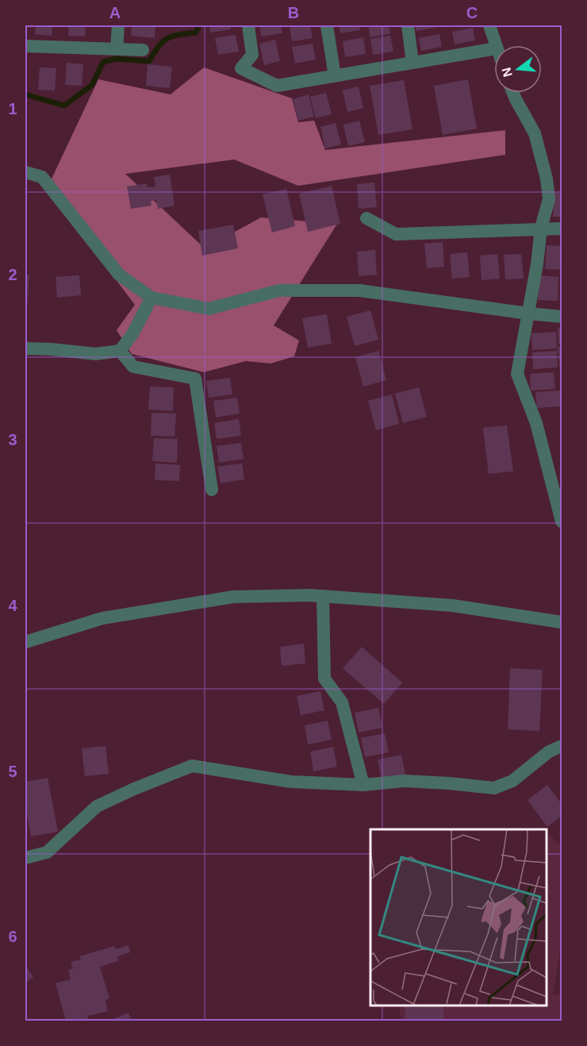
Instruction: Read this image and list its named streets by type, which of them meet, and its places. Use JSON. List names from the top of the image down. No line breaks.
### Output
{"north":"left","grid":{"columns":["A","B","C"],"rows":["1","2","3","4","5","6"]}}
